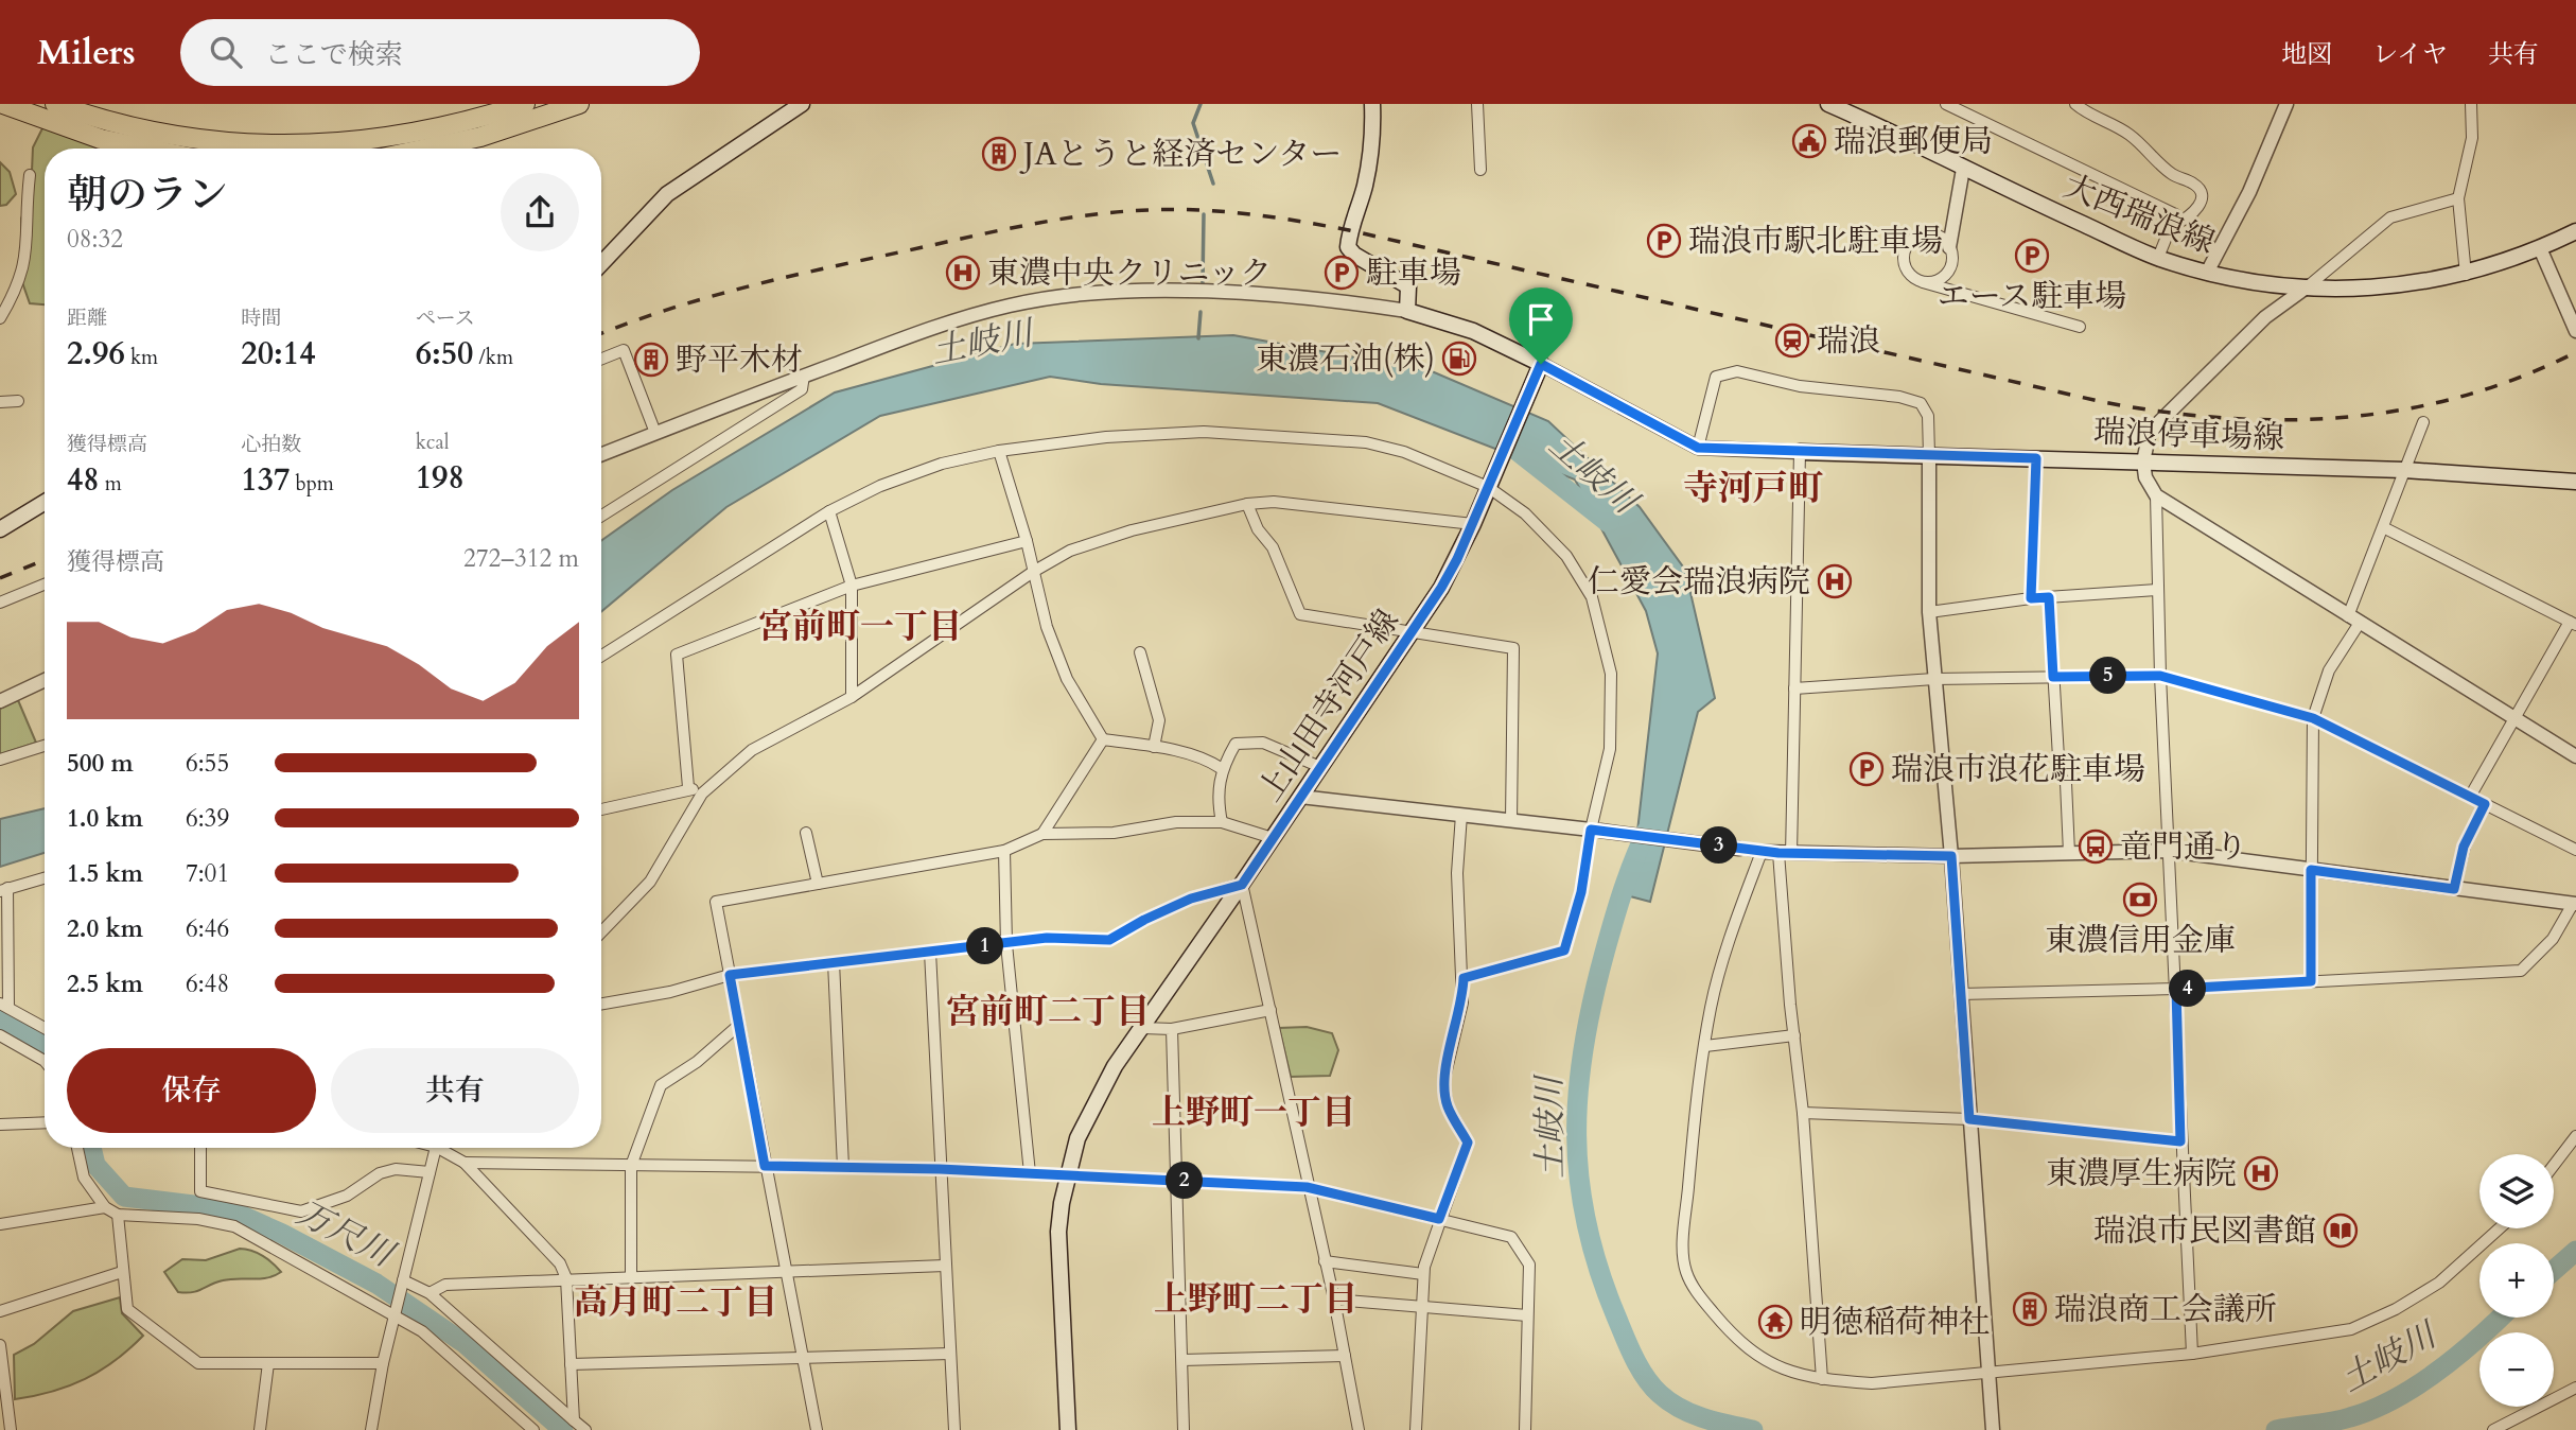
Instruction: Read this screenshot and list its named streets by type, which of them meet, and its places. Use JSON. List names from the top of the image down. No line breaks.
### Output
{"streets":{"main road":["大西瑞浪線","瑞浪停車場線","上山田寺河戸線"]},"districts":["寺河戸町","宮前町一丁目","宮前町二丁目","上野町一丁目","上野町二丁目","高月町二丁目"],"water":["土岐川","万尺川"],"places":{"public building":["瑞浪郵便局"],"building":["JAとうと経済センター","野平木材","瑞浪商工会議所"],"parking":["瑞浪市駅北駐車場","エース駐車場","駐車場","瑞浪市浪花駐車場"],"hospital":["東濃中央クリニック","仁愛会瑞浪病院","東濃厚生病院"],"station":["瑞浪"],"fuel station":["東濃石油(株)"],"bus stop":["竜門通り"],"bank":["東濃信用金庫"],"library":["瑞浪市民図書館"],"temple":["明徳稲荷神社"]},"page":{"header":"Milers","search":"ここで検索","nav":["地図","レイヤ","共有"],"heading":["朝のラン","08:32"],"stats":[["距離","2.96 km"],["時間","20:14"],["ペース","6:50 /km"],["獲得標高","48 m"],["心拍数","137 bpm"],["kcal","198"]],"chart":["獲得標高","272–312 m"],"pins":["5","3","1","4","2"],"list":[{"name":"500 m","note":"6:55"},{"name":"1.0 km","note":"6:39"},{"name":"1.5 km","note":"7:01"},{"name":"2.0 km","note":"6:46"},{"name":"2.5 km","note":"6:48"}],"buttons":["保存","共有"],"map_buttons":["+","−"]}}
